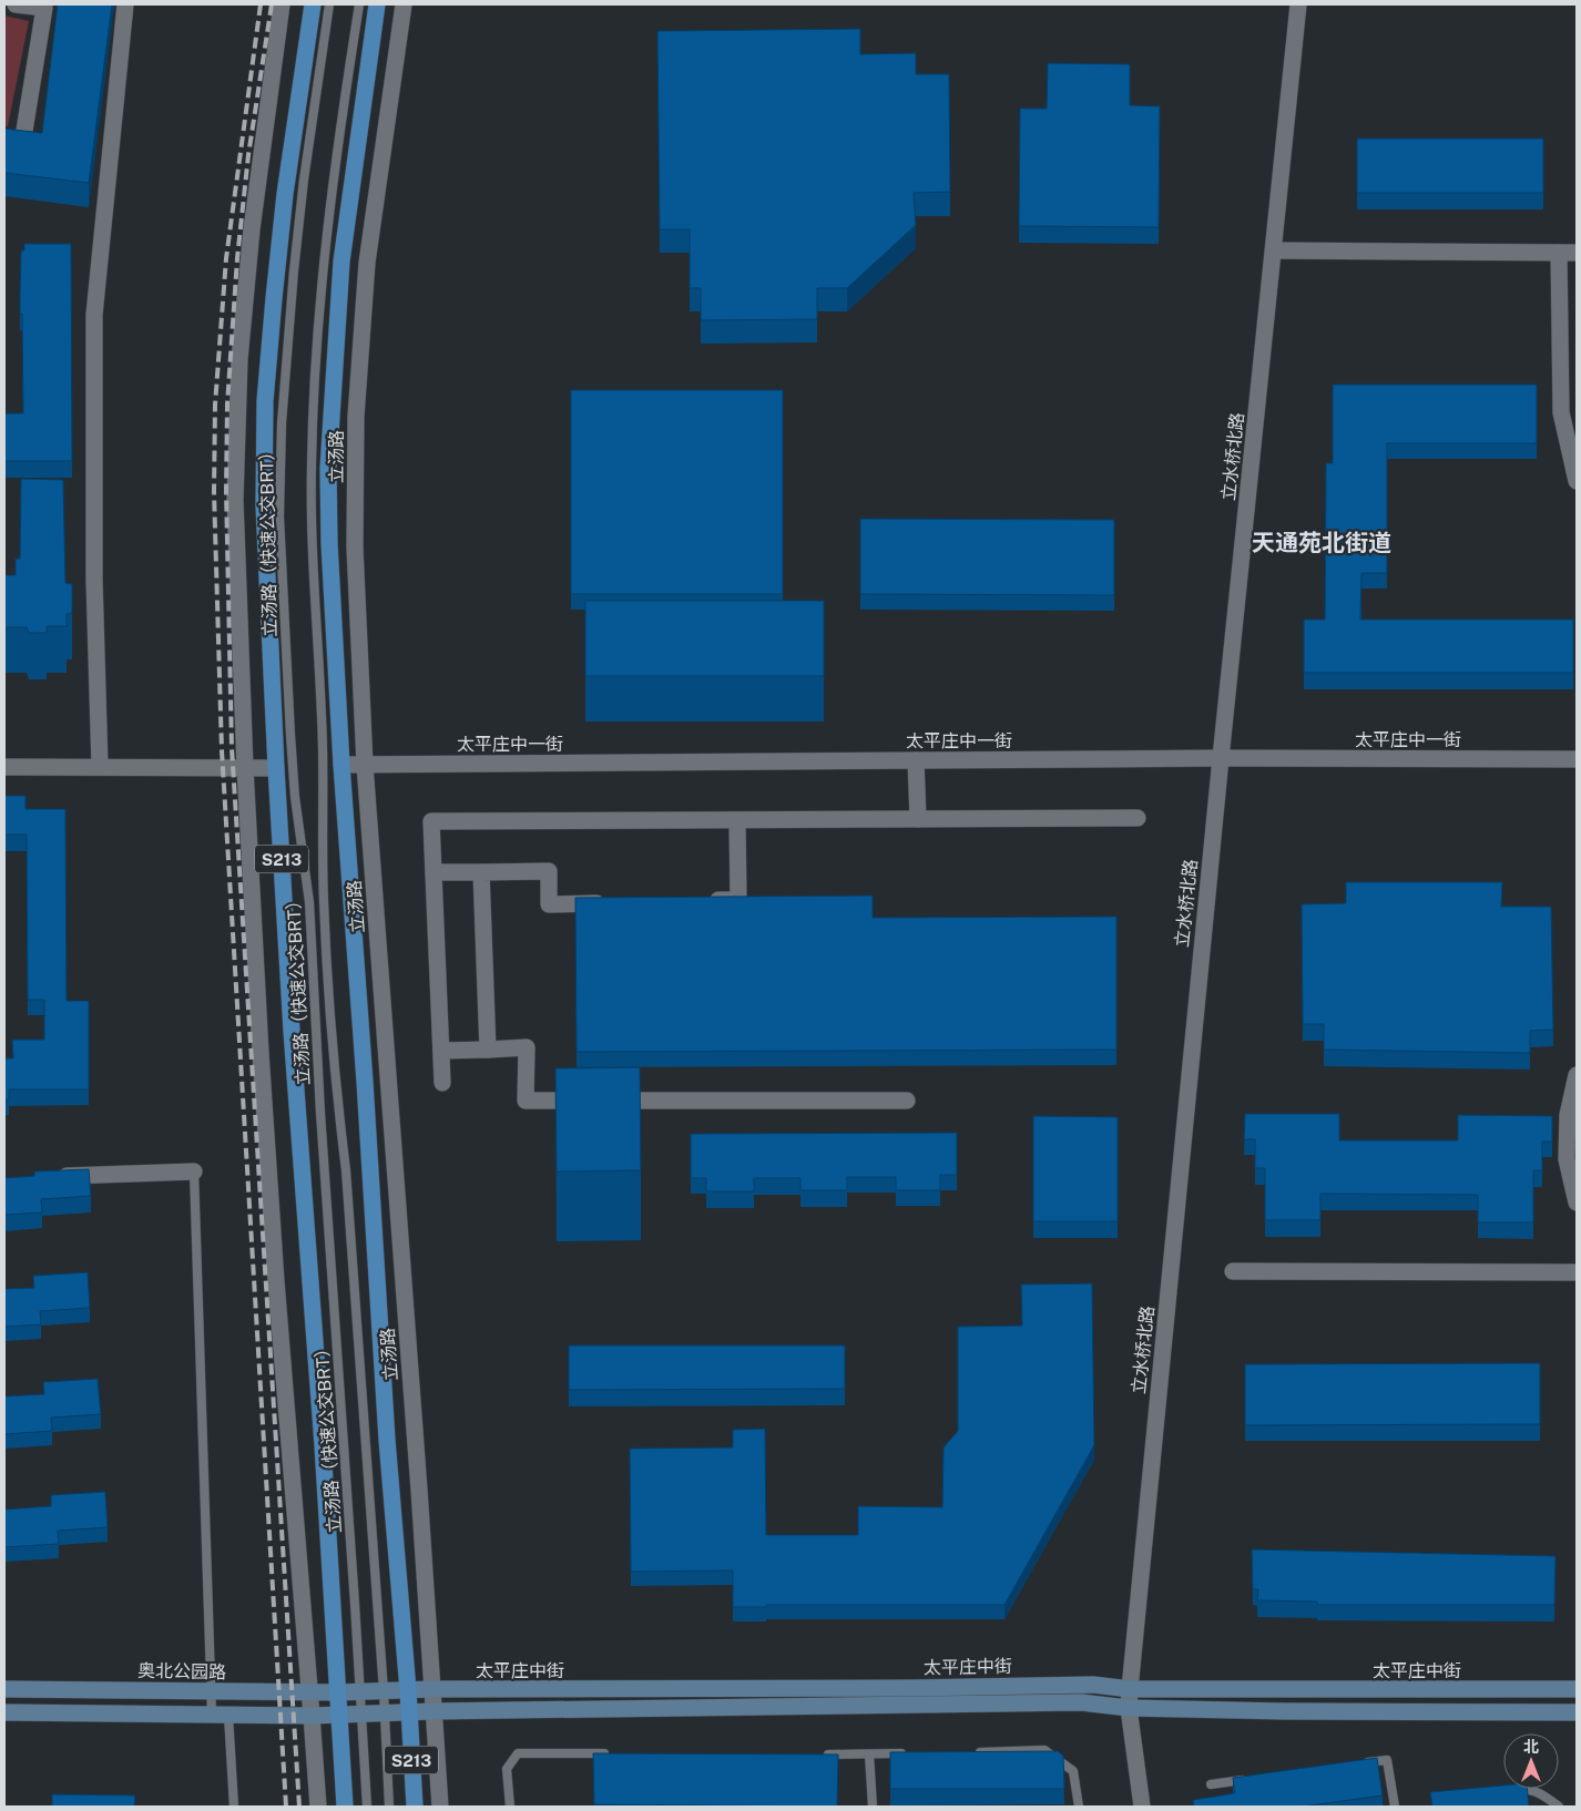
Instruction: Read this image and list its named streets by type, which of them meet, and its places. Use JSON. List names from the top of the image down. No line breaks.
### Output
{"streets":{"main road":["立汤路","S213","太平庄中街","奥北公园路"],"street":["立水桥北路","太平庄中一街"],"lane":["立汤路（快速公交BRT）"]},"crossings":[["立汤路","太平庄中一街"],["立汤路","太平庄中街"],["立水桥北路","太平庄中一街"],["立水桥北路","太平庄中街"],["立汤路（快速公交BRT）","太平庄中街"],["立汤路（快速公交BRT）","奥北公园路"],["S213","太平庄中街"],["S213","奥北公园路"],["太平庄中街","奥北公园路"]],"districts":["天通苑北街道"],"north":"top"}
